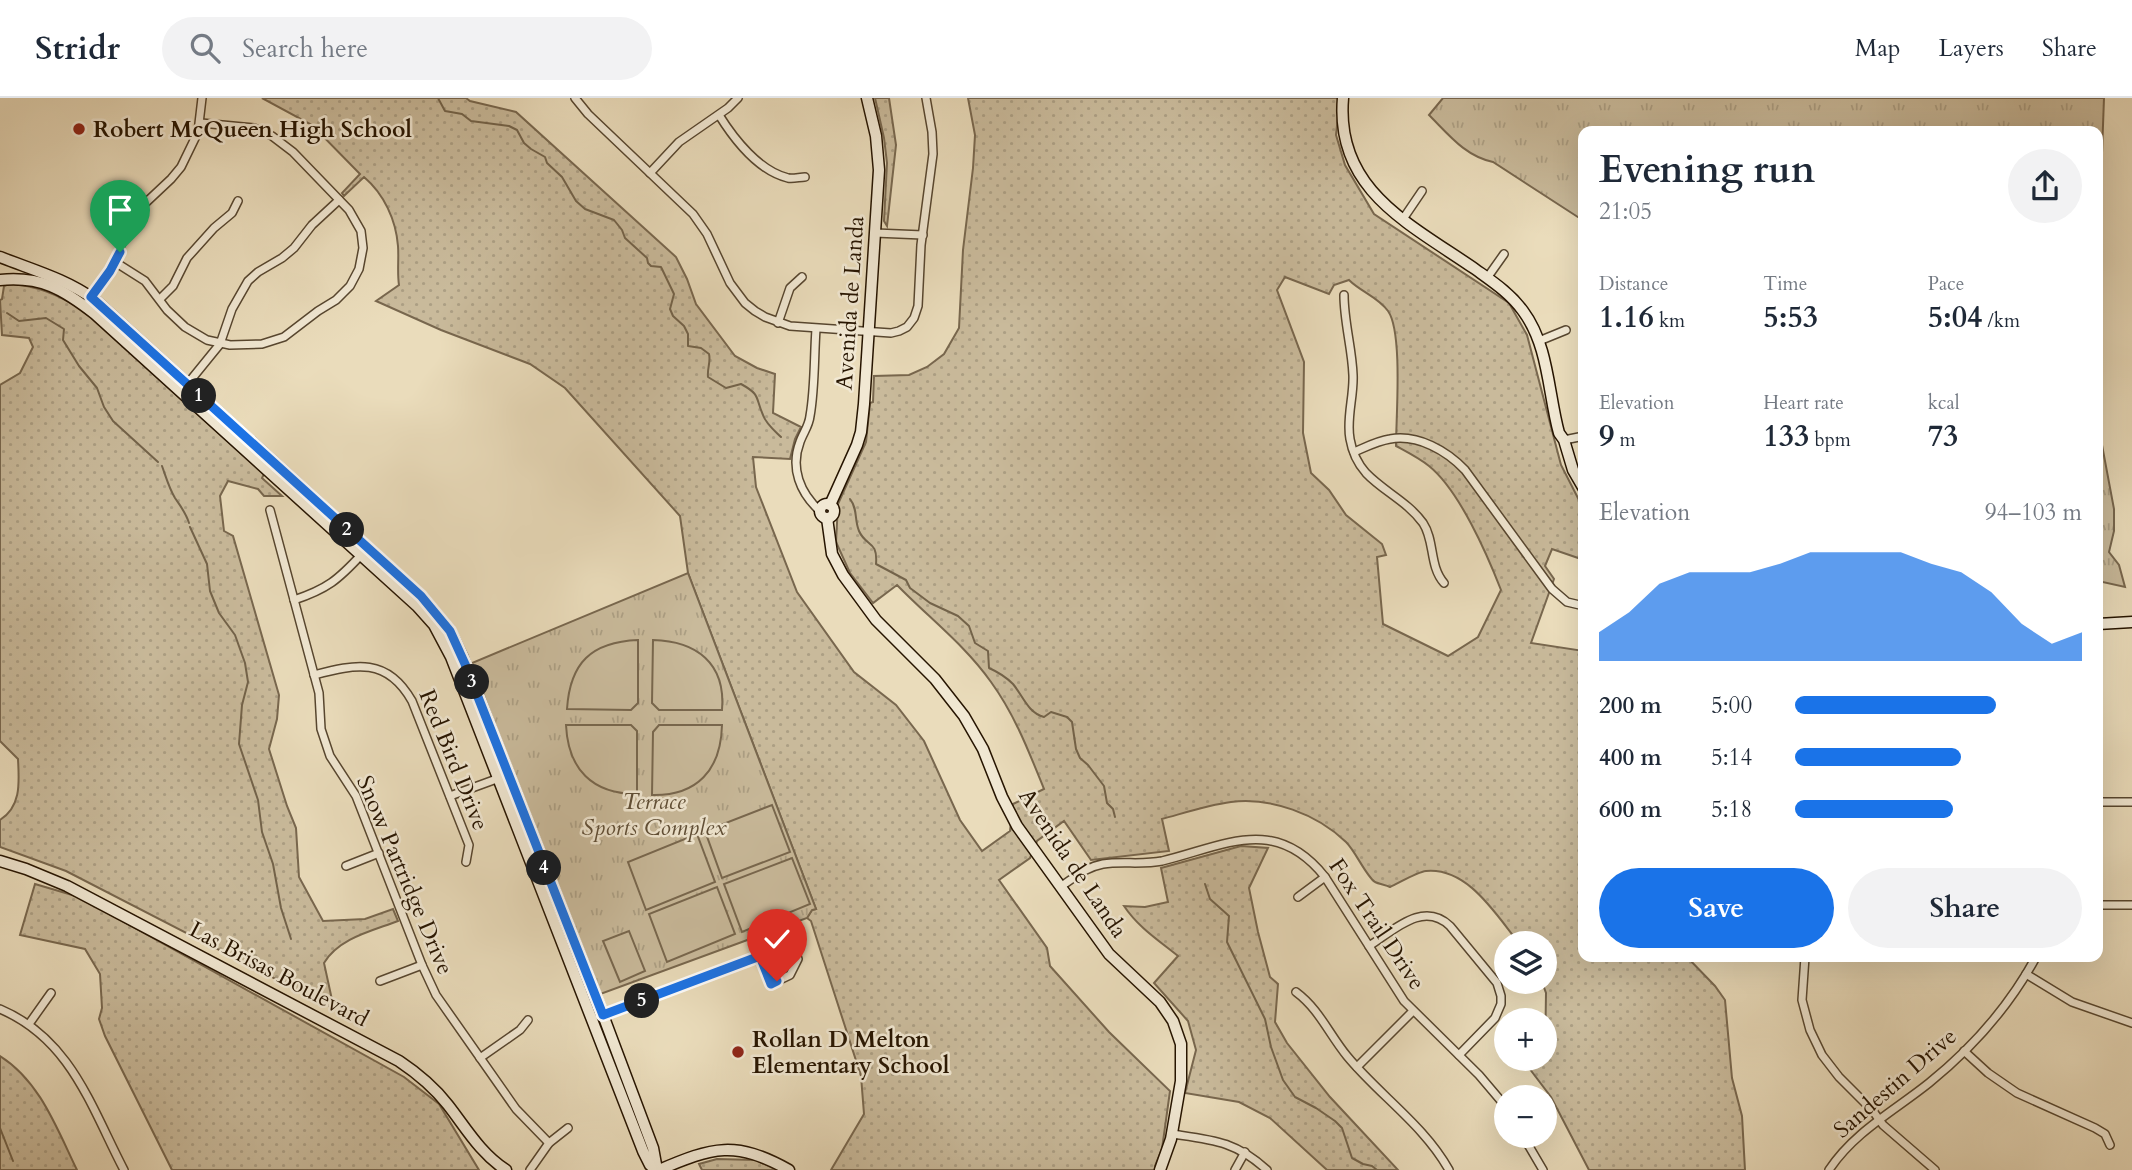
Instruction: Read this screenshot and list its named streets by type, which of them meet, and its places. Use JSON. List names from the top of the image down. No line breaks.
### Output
{"streets":{"street":["Avenida de Landa","Red Bird Drive","Snow Partridge Drive","Fox Trail Drive","Las Brisas Boulevard","Sandestin Drive"]},"crossings":[["Avenida de Landa","Fox Trail Drive"],["Red Bird Drive","Snow Partridge Drive"]],"parks":["Terrace Sports Complex"],"places":["Robert McQueen High School","Rollan D Melton Elementary School"],"page":{"header":"Stridr","search":"Search here","nav":["Map","Layers","Share"],"heading":["Evening run","21:05"],"stats":[["Distance","1.16 km"],["Time","5:53"],["Pace","5:04 /km"],["Elevation","9 m"],["Heart rate","133 bpm"],["kcal","73"]],"pins":["1","2","3","4","5"],"chart":["Elevation","94–103 m"],"list":[{"name":"200 m","note":"5:00"},{"name":"400 m","note":"5:14"},{"name":"600 m","note":"5:18"}],"buttons":["Save","Share"],"map_buttons":["+","−"]}}
